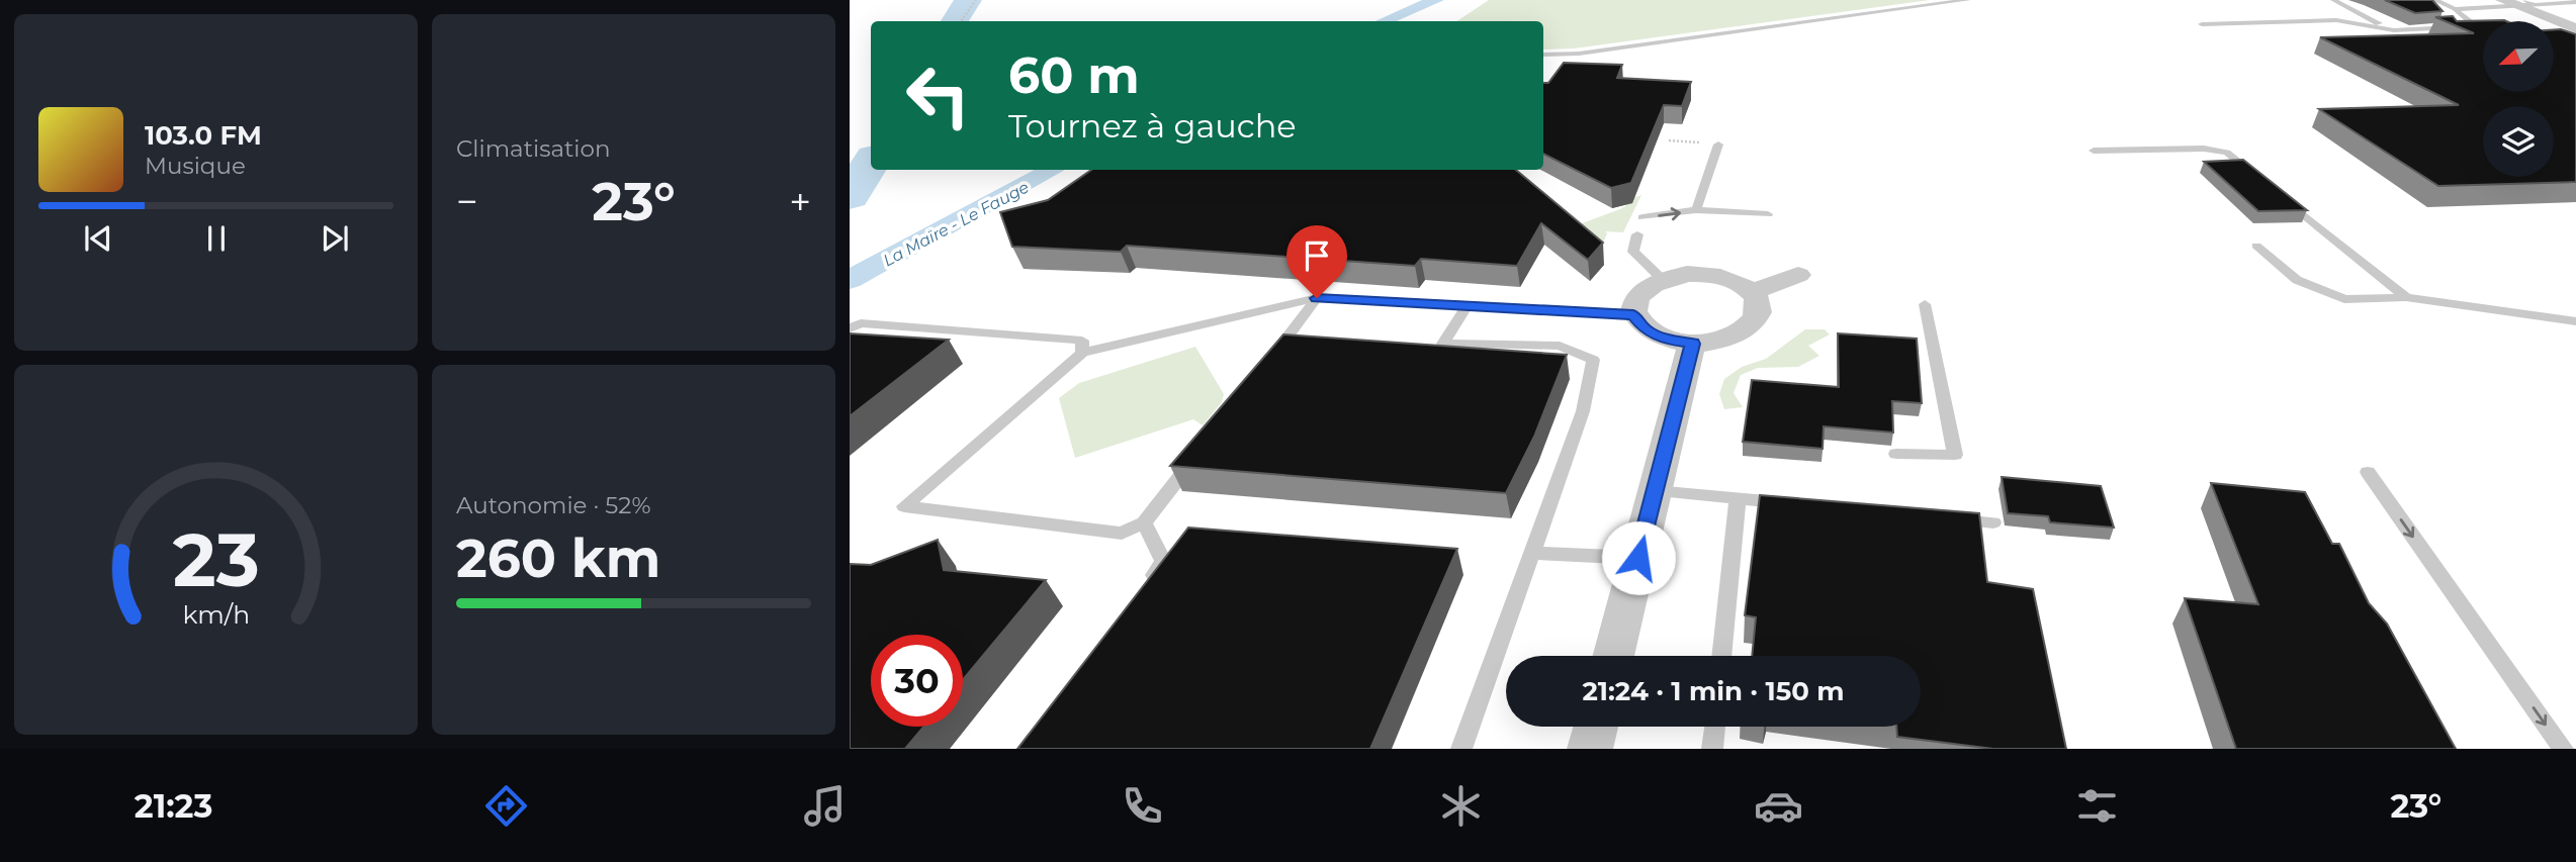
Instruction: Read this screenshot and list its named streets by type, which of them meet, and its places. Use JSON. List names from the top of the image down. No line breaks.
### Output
{"water":["La Maïre - Le Fauge"],"north":"bottom left","page":{"tile":["Climatisation",["Autonomie · 52%","260 km"]],"turn":["60 m","Tournez à gauche"],"song":["103.0 FM","Musique"],"heat":["−","23°","+"],"limit":"30","trip":"21:24 · 1 min · 150 m","tabs":["21:23","23°"],"gauge":["23","km/h"]}}
